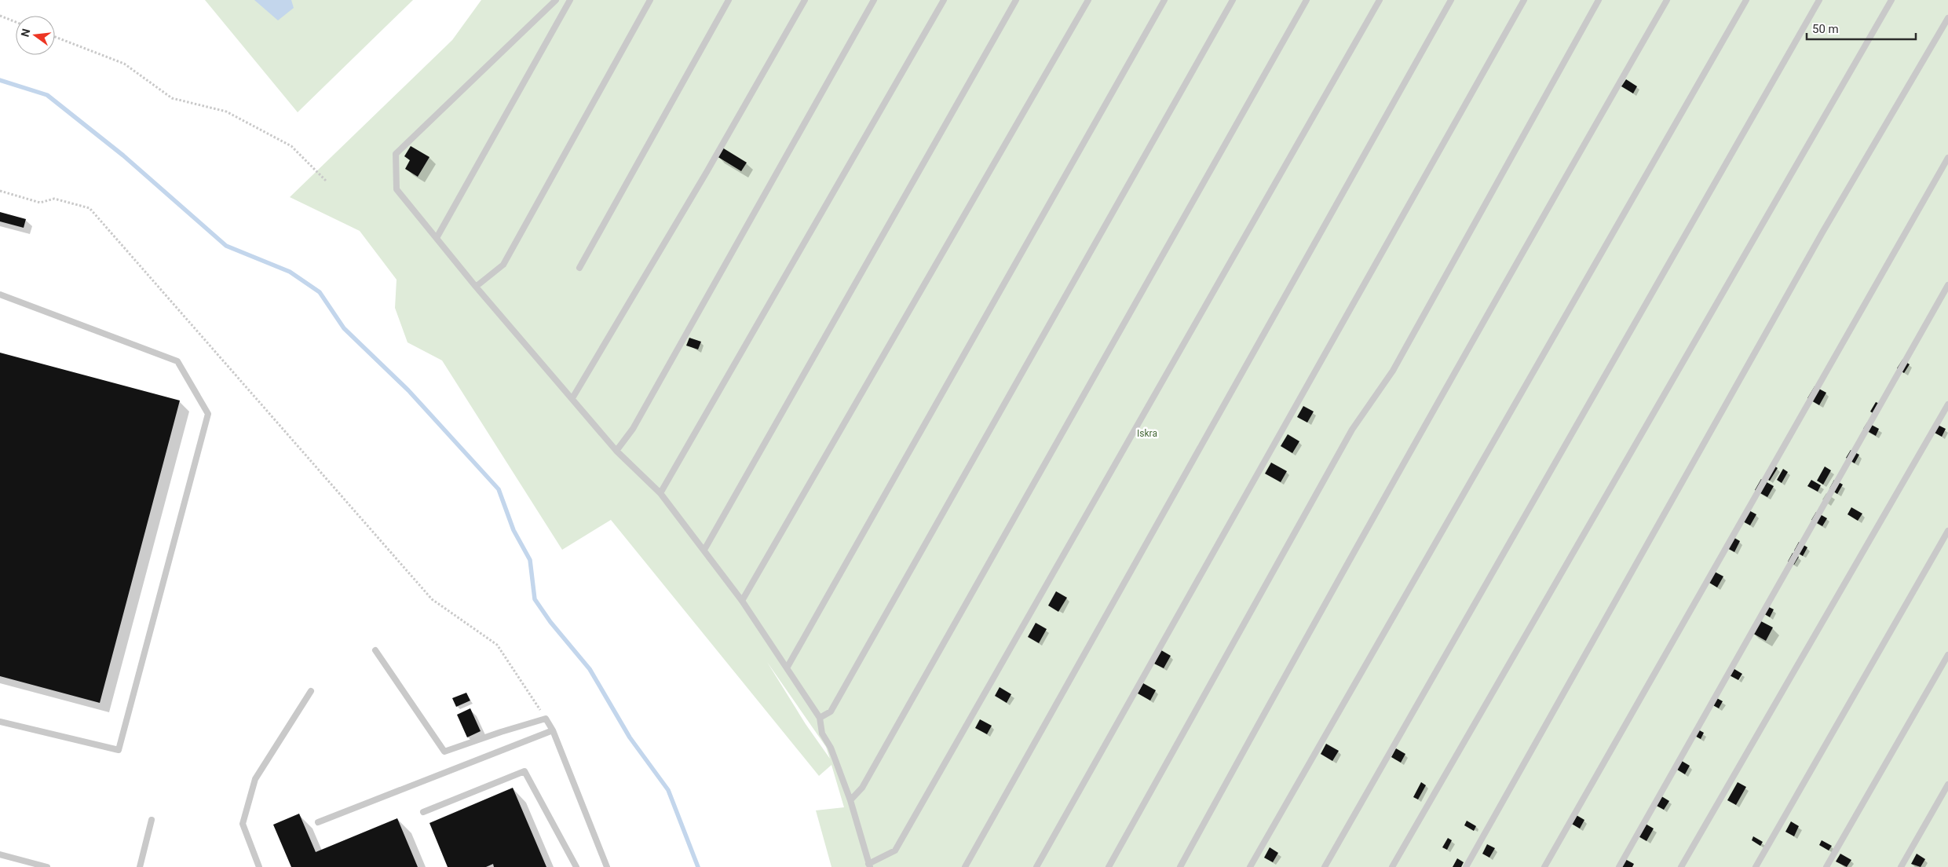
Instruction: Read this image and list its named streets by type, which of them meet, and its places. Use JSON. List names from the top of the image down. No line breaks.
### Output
{"parks":["Iskra"],"scale_bar":"50 m","north":"left"}
